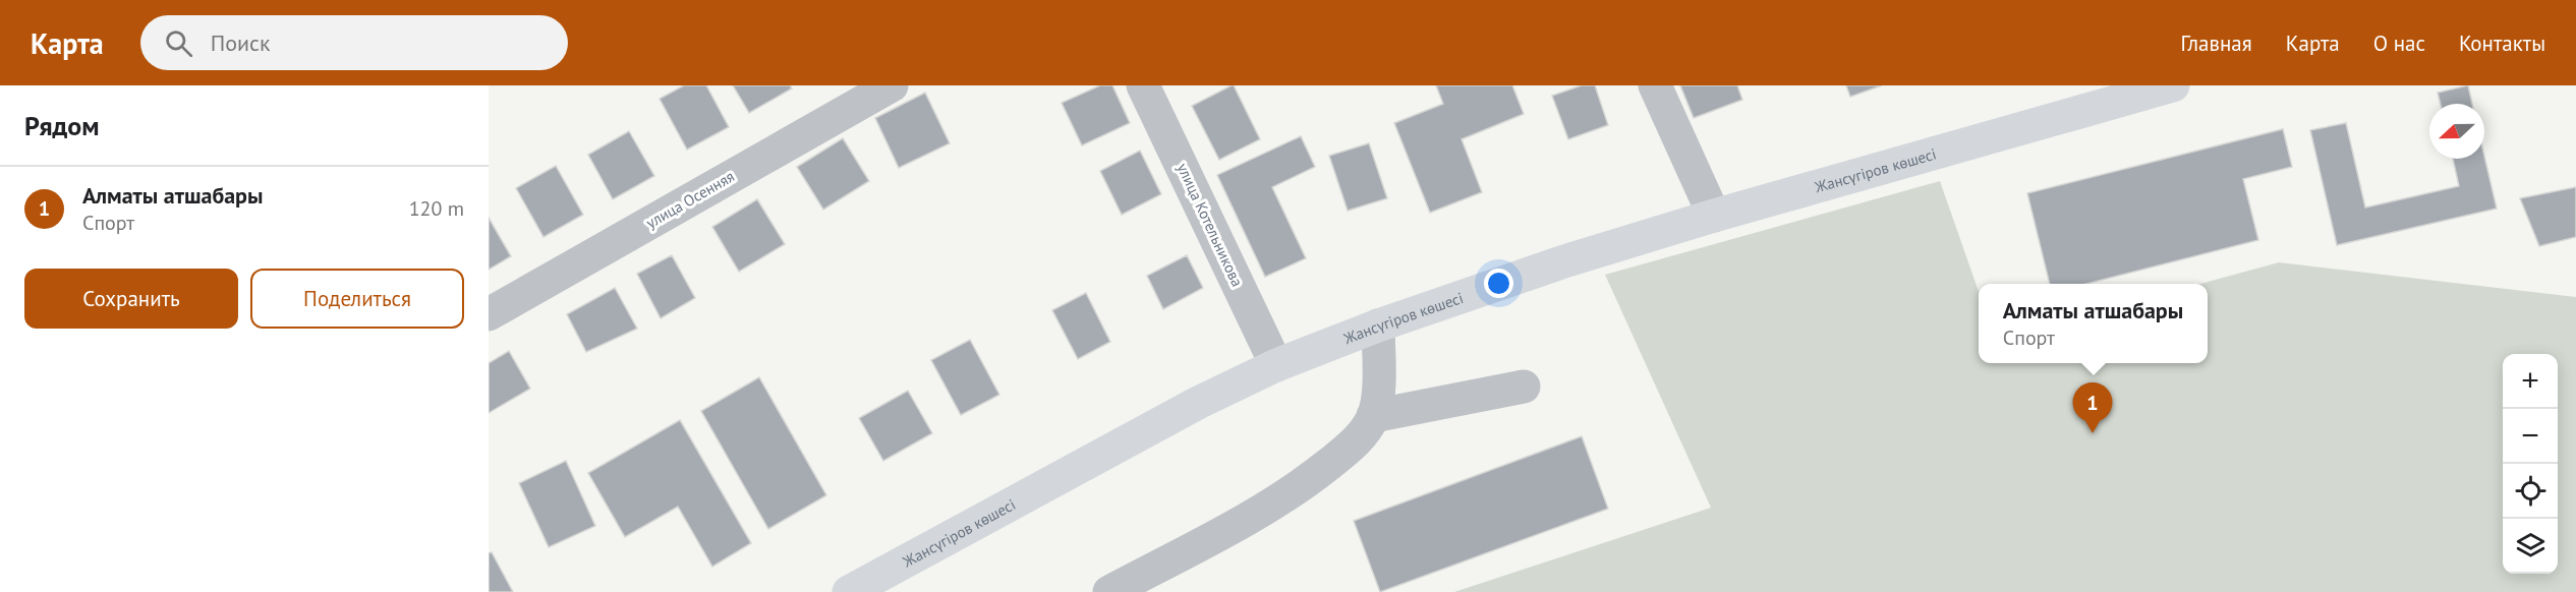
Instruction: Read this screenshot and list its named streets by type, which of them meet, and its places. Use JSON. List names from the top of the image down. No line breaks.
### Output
{"streets":{"main road":["Жансүгіров көшесі"],"street":["улица Осенняя","улица Котельникова"]},"crossings":[["Жансүгіров көшесі","улица Котельникова"]],"north":"left","page":{"header":"Карта","search":"Поиск","nav":["Главная","Карта","О нас","Контакты"],"heading":"Рядом","list":[{"mark":"1","name":"Алматы атшабары","note":"Спорт","value":"120 m"}],"buttons":["Сохранить","Поделиться"],"popup":["Алматы атшабары","Спорт"],"map_buttons":["+","−"],"pins":"1"}}
